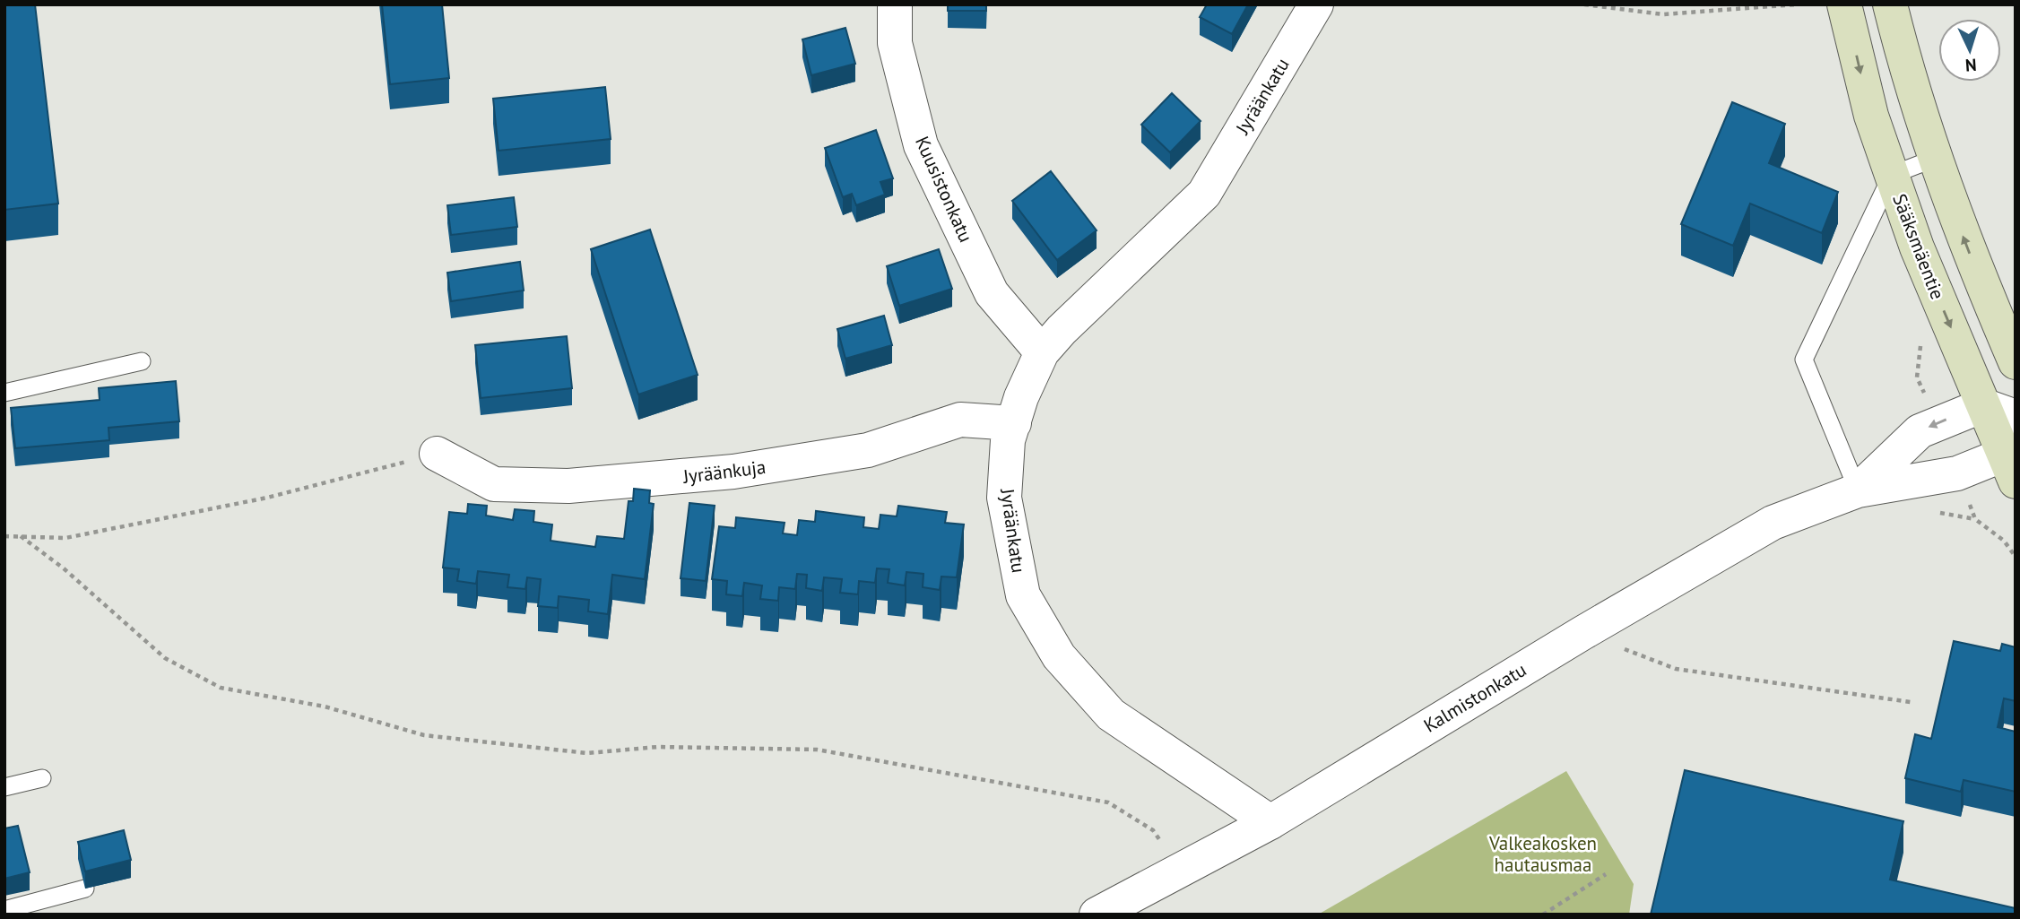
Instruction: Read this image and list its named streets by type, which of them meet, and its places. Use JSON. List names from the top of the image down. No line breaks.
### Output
{"streets":{"main road":["Sääksmäentie"],"street":["Jyräänkatu","Kuusistonkatu","Jyräänkuja","Kalmistonkatu"]},"crossings":[["Jyräänkatu","Kuusistonkatu"],["Jyräänkatu","Jyräänkuja"],["Jyräänkatu","Kalmistonkatu"],["Sääksmäentie","Kalmistonkatu"]],"parks":["Valkeakosken hautausmaa"],"north":"bottom"}
